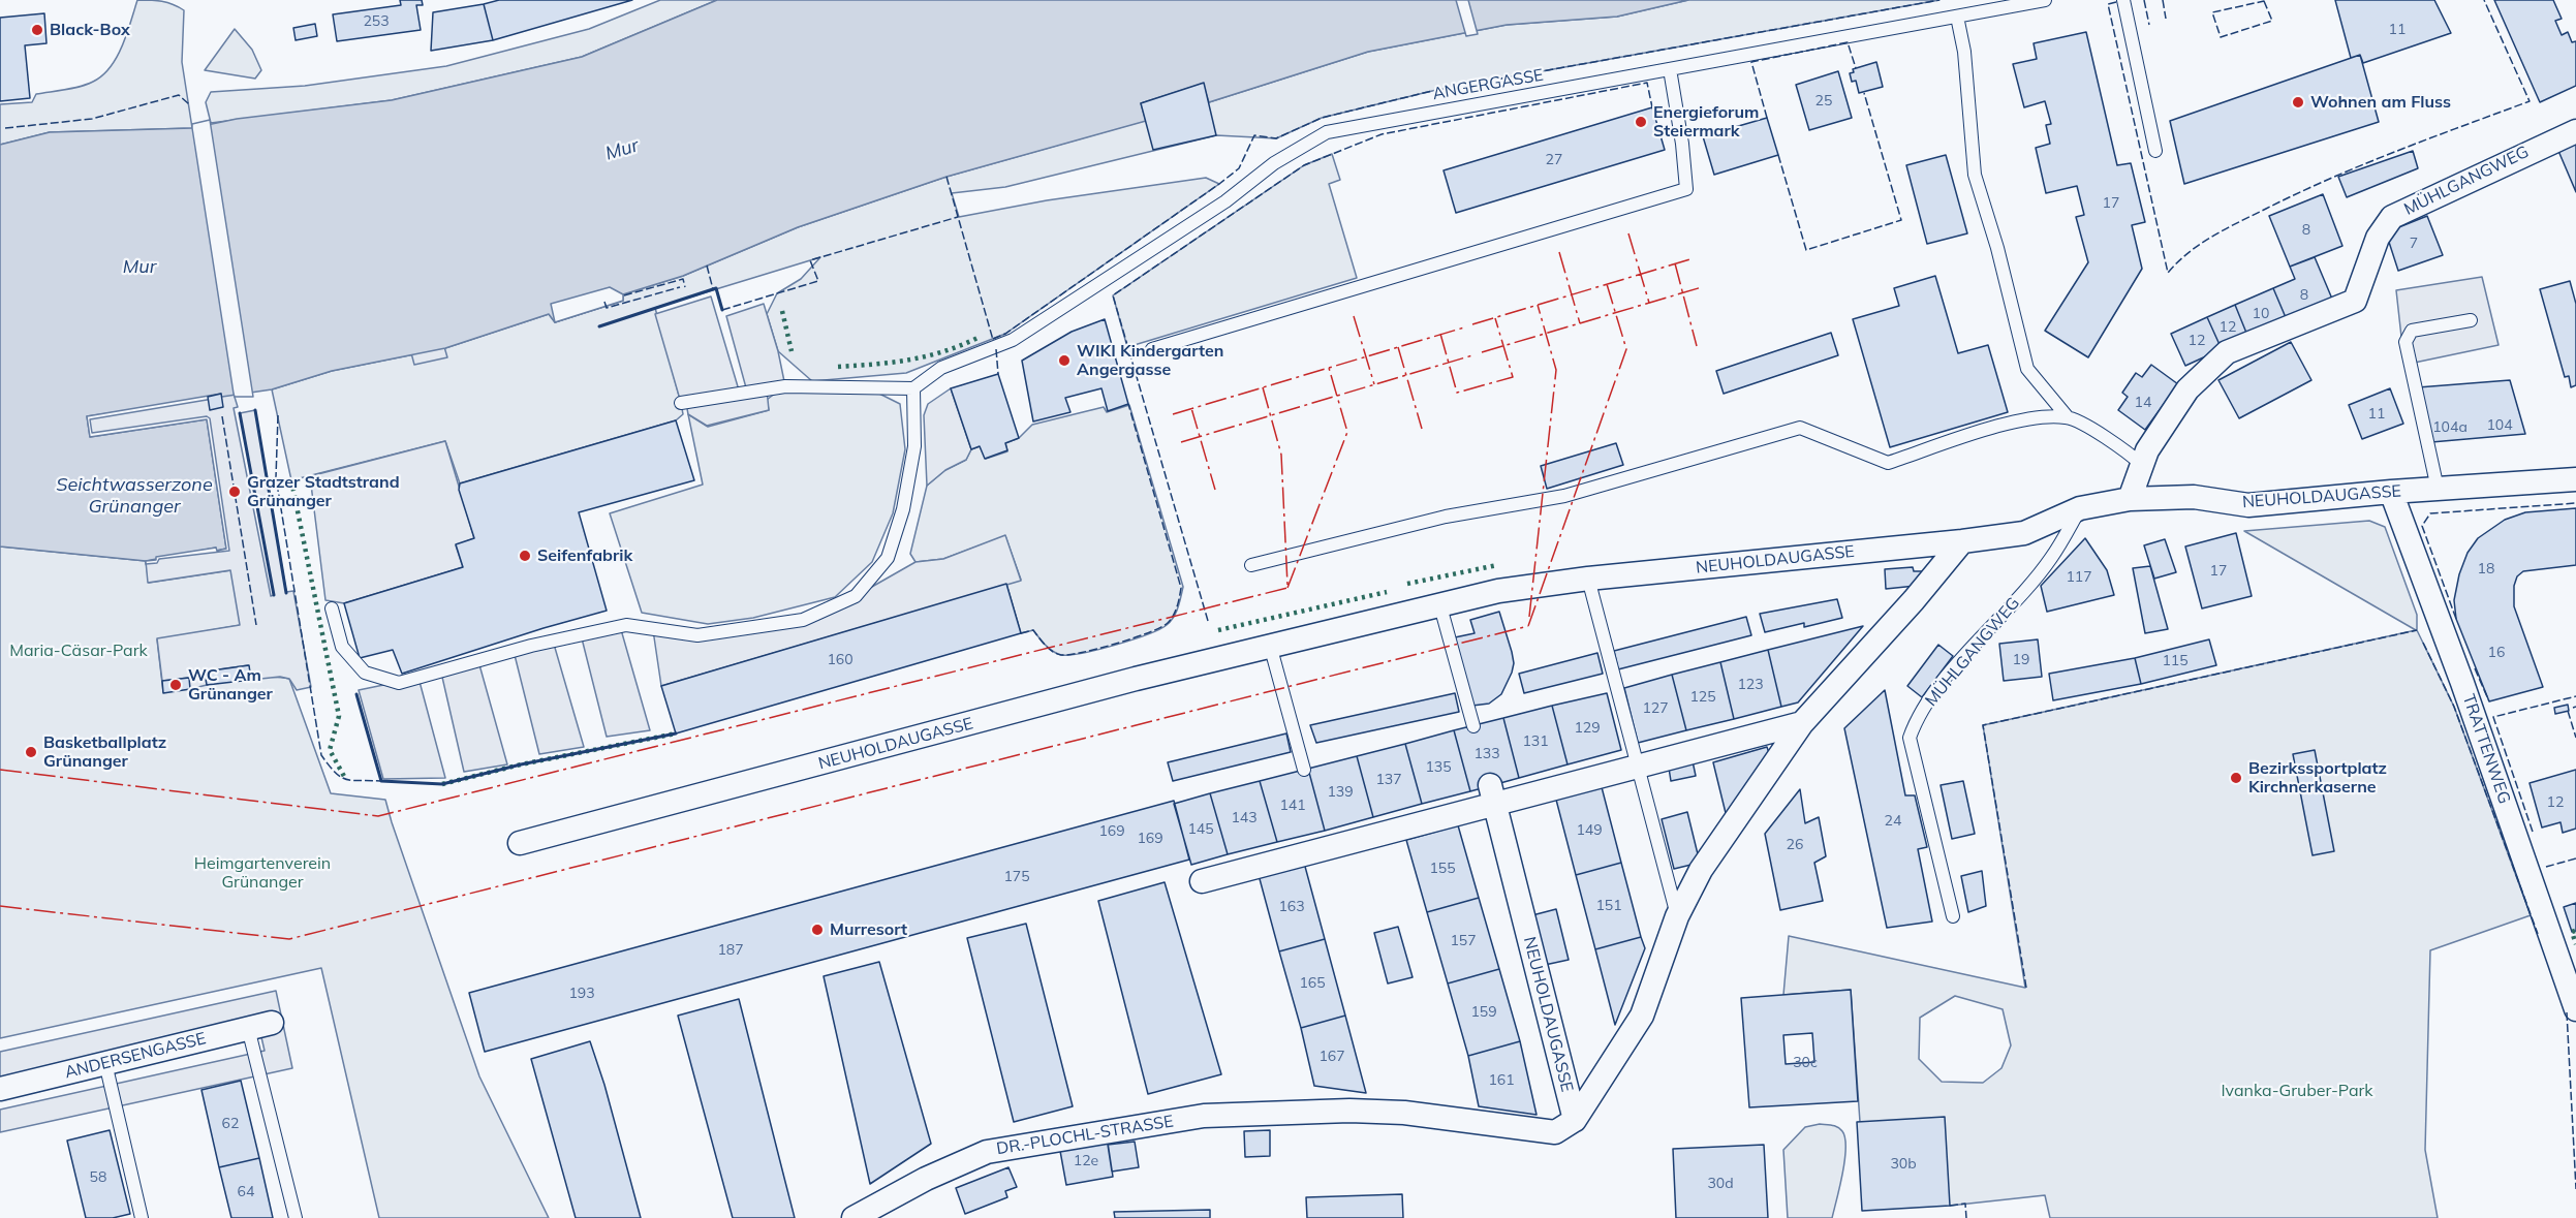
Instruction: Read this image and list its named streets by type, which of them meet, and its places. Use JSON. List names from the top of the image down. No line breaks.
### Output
{"streets":{"street":["MÜHLGANGWEG","NEUHOLDAUGASSE","TRATTENWEG","ANDERSENGASSE","DR.-PLOCHL-STRASSE"],"lane":["ANGERGASSE"]},"crossings":[["MÜHLGANGWEG","NEUHOLDAUGASSE"],["NEUHOLDAUGASSE","TRATTENWEG"],["NEUHOLDAUGASSE","DR.-PLOCHL-STRASSE"]],"water":["Mur","Seichtwasserzone Grünanger"],"parks":["Maria-Cäsar-Park","Heimgartenverein Grünanger","Ivanka-Gruber-Park"],"places":["Black-Box","Wohnen am Fluss","Energieforum Steiermark","WIKI Kindergarten Angergasse","Grazer Stadtstrand Grünanger","Seifenfabrik","WC - Am Grünanger","Basketballplatz Grünanger","Bezirkssportplatz Kirchnerkaserne","Murresort"],"house_numbers":["253","11","25","27","17","8","7","8","10","12","12","14","11","104","104a","18","17","117","16","160","19","115","123","125","127","129","131","133","135","137","139","12","141","143","24","145","149","169","169","26","155","175","151","163","157","187","165","193","159","167","30c","161","62","12e","30b","58","30d","64"]}
